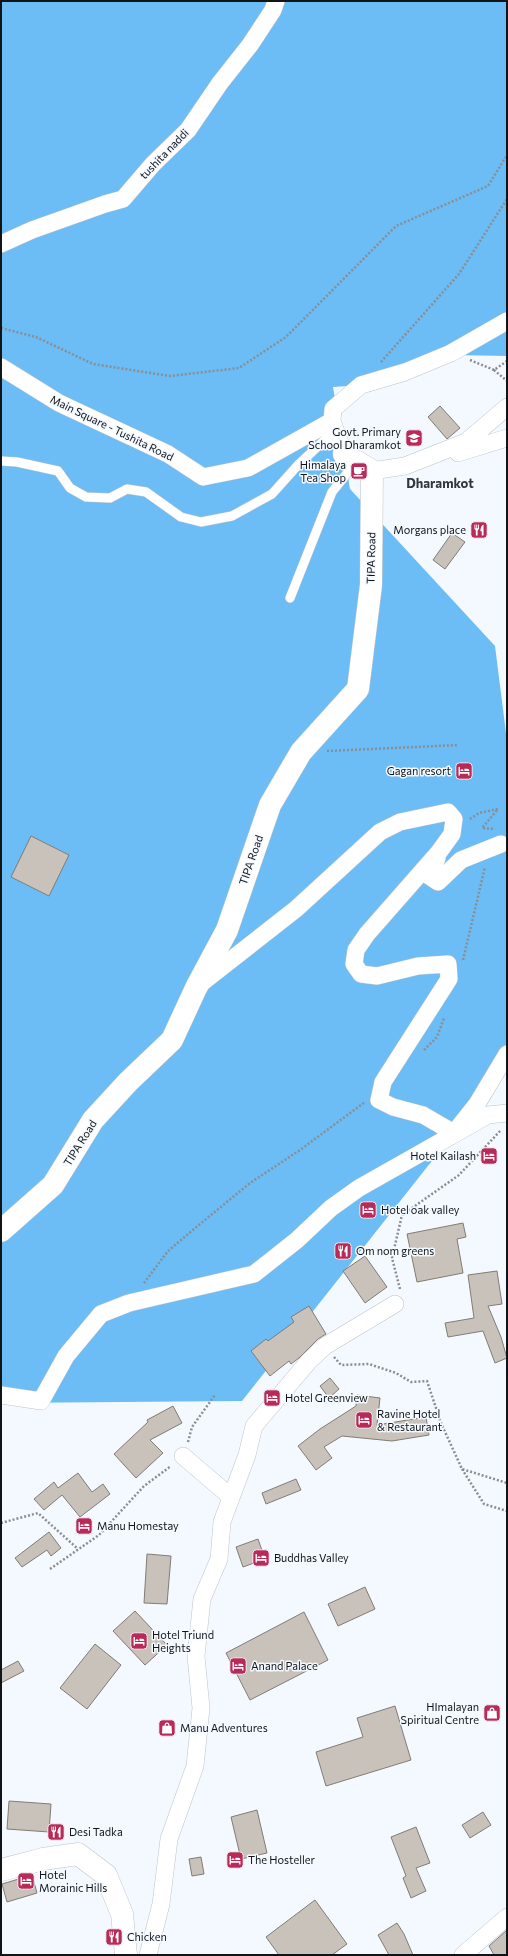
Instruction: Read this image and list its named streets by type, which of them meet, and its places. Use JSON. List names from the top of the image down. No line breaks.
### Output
{"streets":{"street":["tushita naddi","Main Square - Tushita Road","TIPA Road"]},"districts":["Dharamkot"],"places":{"school or university":["Govt. Primary School Dharamkot"],"cafe":["Himalaya Tea Shop"],"restaurant":["Morgans place","Om nom greens","Desi Tadka","Chicken"],"hotel":["Gagan resort","Hotel Kailash","Hotel oak valley","Hotel Greenview","Ravine Hotel & Restaurant","Manu Homestay","Buddhas Valley","Hotel Triund Heights","Anand Palace","The Hosteller","Hotel Morainic Hills"],"shop":["HImalayan Spiritual Centre","Manu Adventures"]}}
